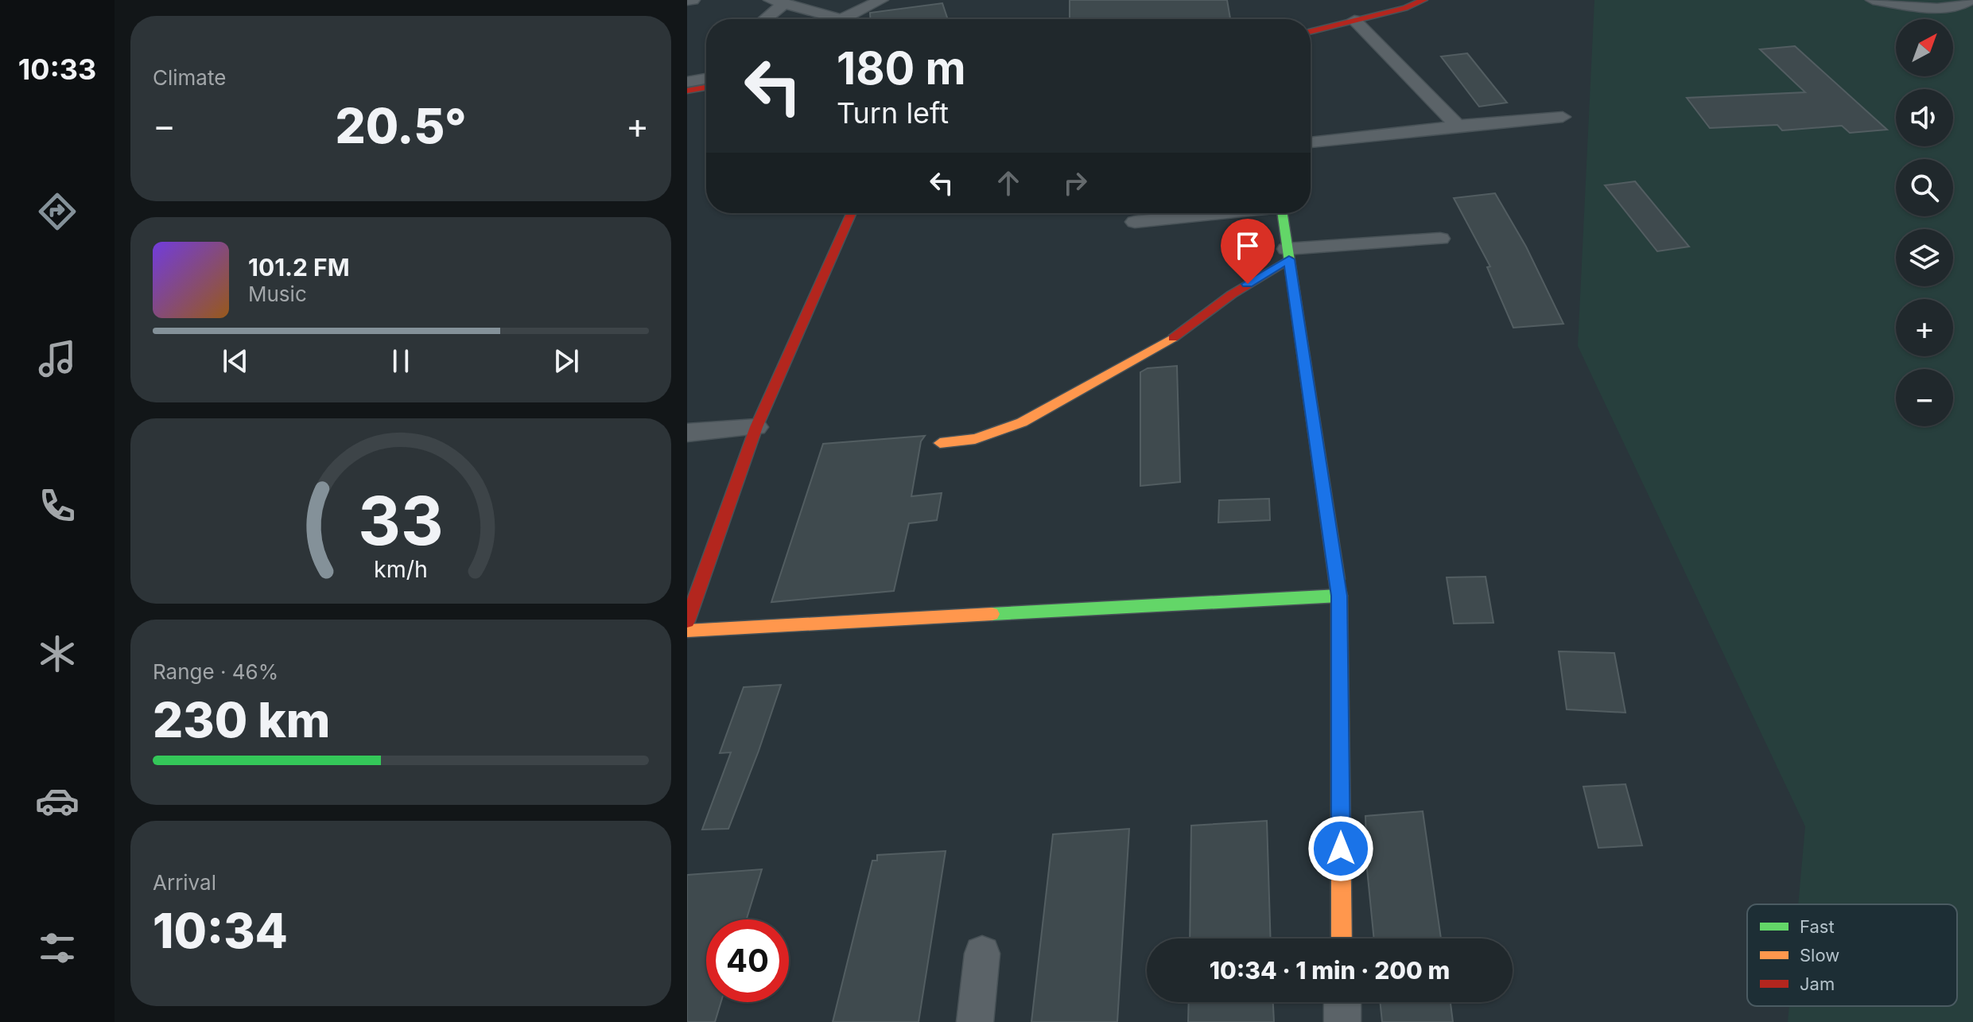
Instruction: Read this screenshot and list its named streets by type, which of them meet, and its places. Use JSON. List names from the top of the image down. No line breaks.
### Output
{"legend":["Fast","Slow","Jam"],"north":"top right","page":{"tabs":"10:33","tile":["Climate",["Range · 46%","230 km"],["Arrival","10:34"]],"map_buttons":["+","−"],"turn":["180 m","Turn left"],"heat":["−","20.5°","+"],"song":["101.2 FM","Music"],"limit":"40","trip":"10:34 · 1 min · 200 m","gauge":["33","km/h"]}}
